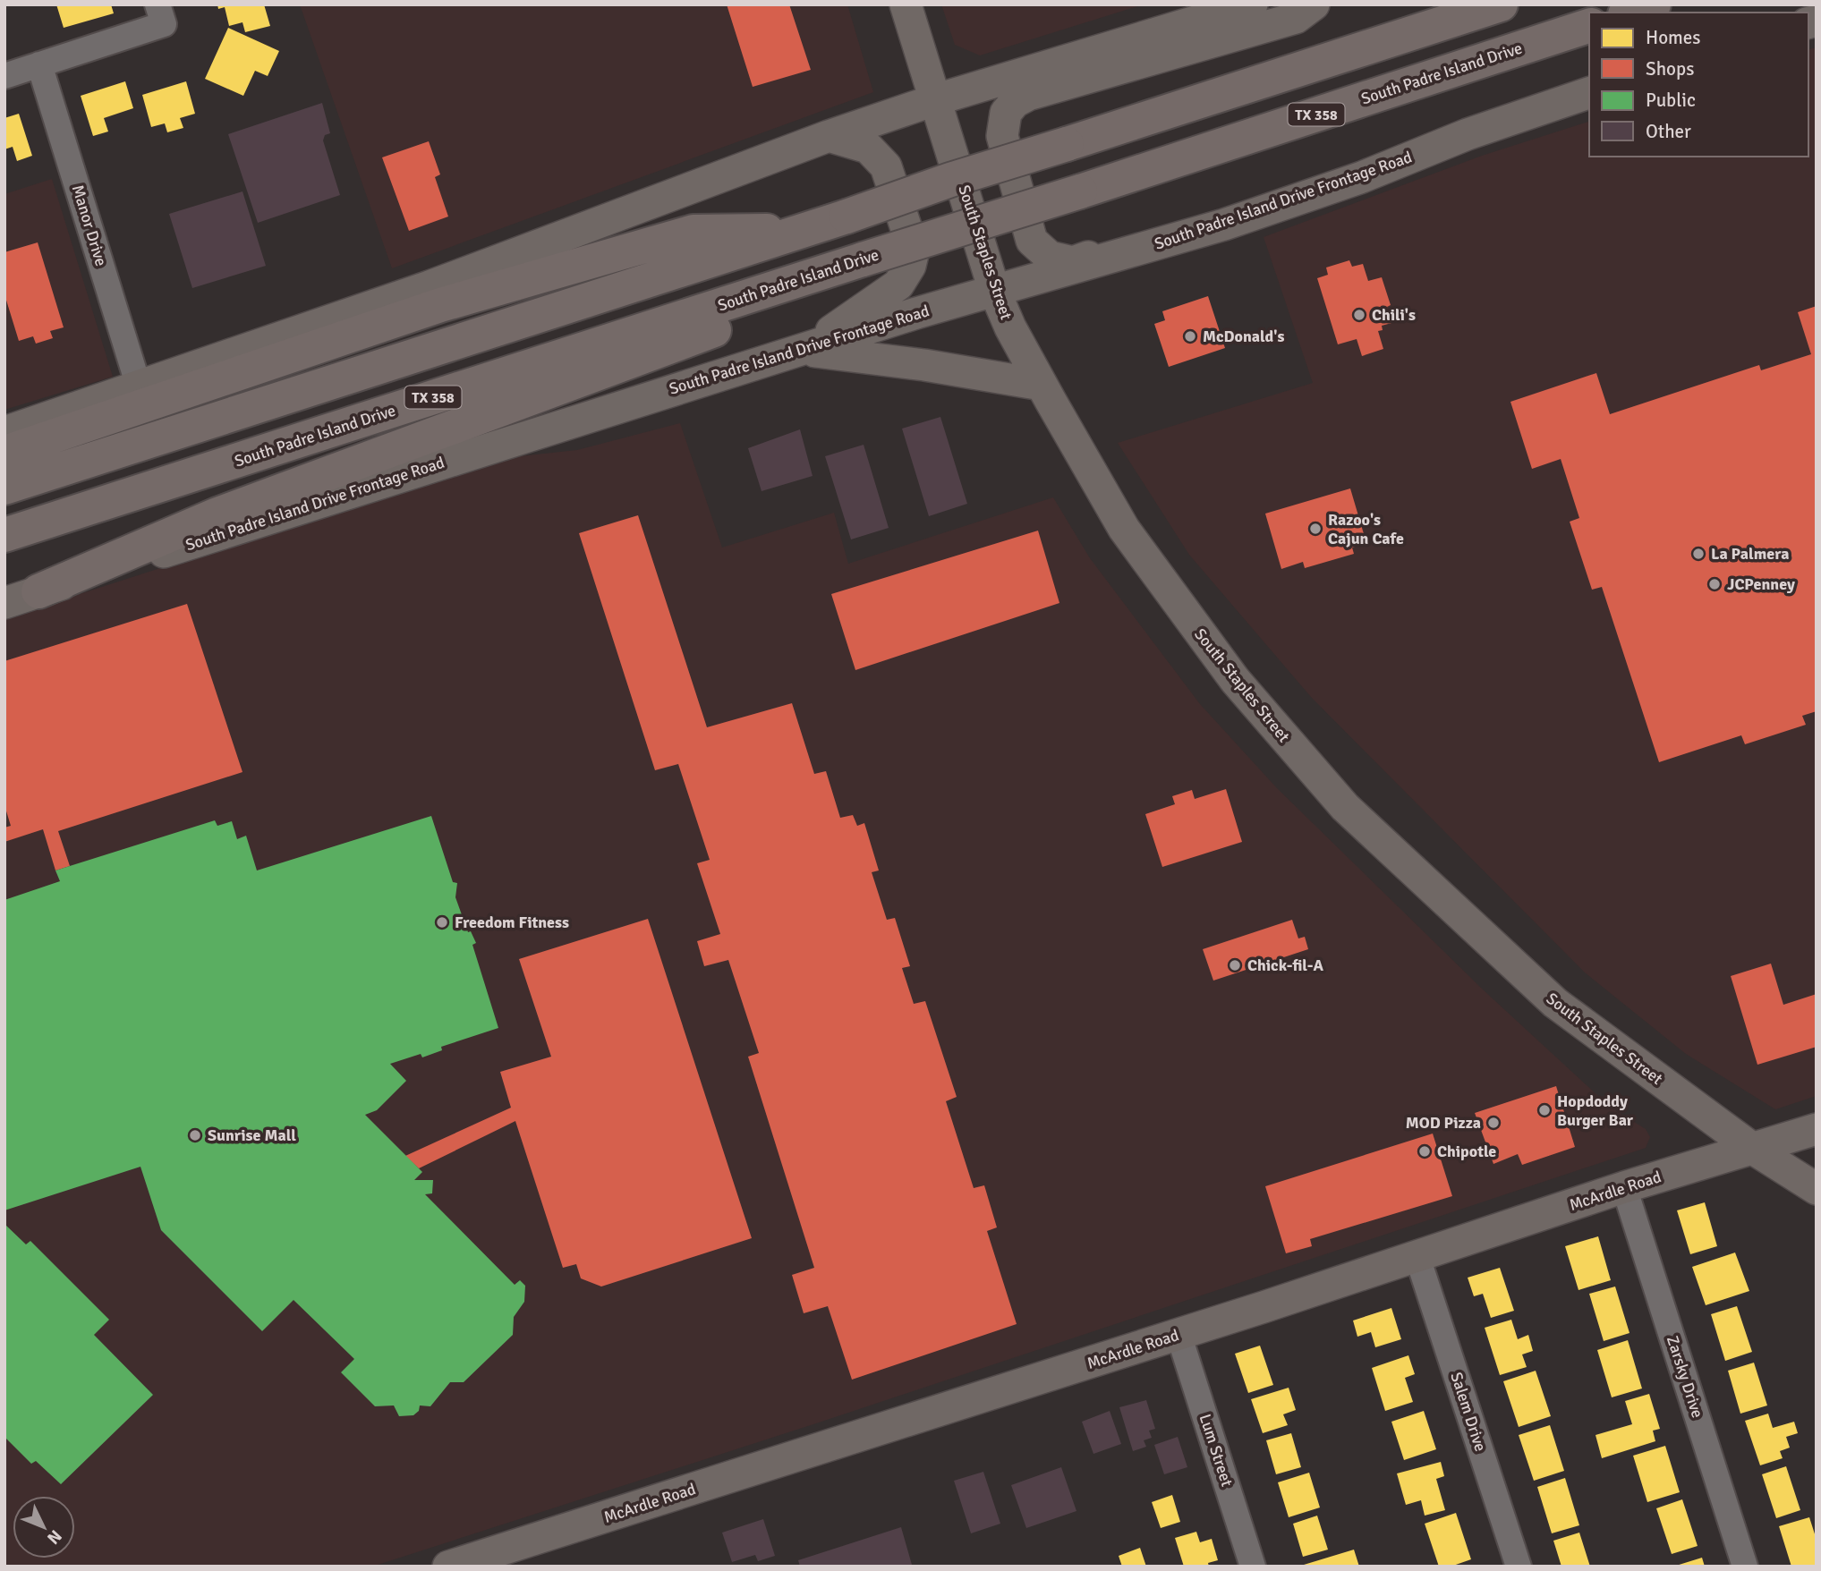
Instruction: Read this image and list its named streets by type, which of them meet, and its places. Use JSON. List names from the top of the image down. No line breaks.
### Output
{"streets":{"highway":["South Padre Island Drive","TX 358"],"main road":["South Padre Island Drive Frontage Road","South Staples Street","McArdle Road"],"street":["Manor Drive","Zarsky Drive","Salem Drive","Lum Street"]},"crossings":[["South Padre Island Drive Frontage Road","South Staples Street"],["South Staples Street","McArdle Road"],["McArdle Road","Zarsky Drive"],["McArdle Road","Salem Drive"],["McArdle Road","Lum Street"]],"places":["Chili's","McDonald's","Razoo's Cajun Cafe","La Palmera","JCPenney","Freedom Fitness","Chick-fil-A","Hopdoddy Burger Bar","MOD Pizza","Sunrise Mall","Chipotle"],"legend":["Homes","Shops","Public","Other"],"north":"bottom right"}
